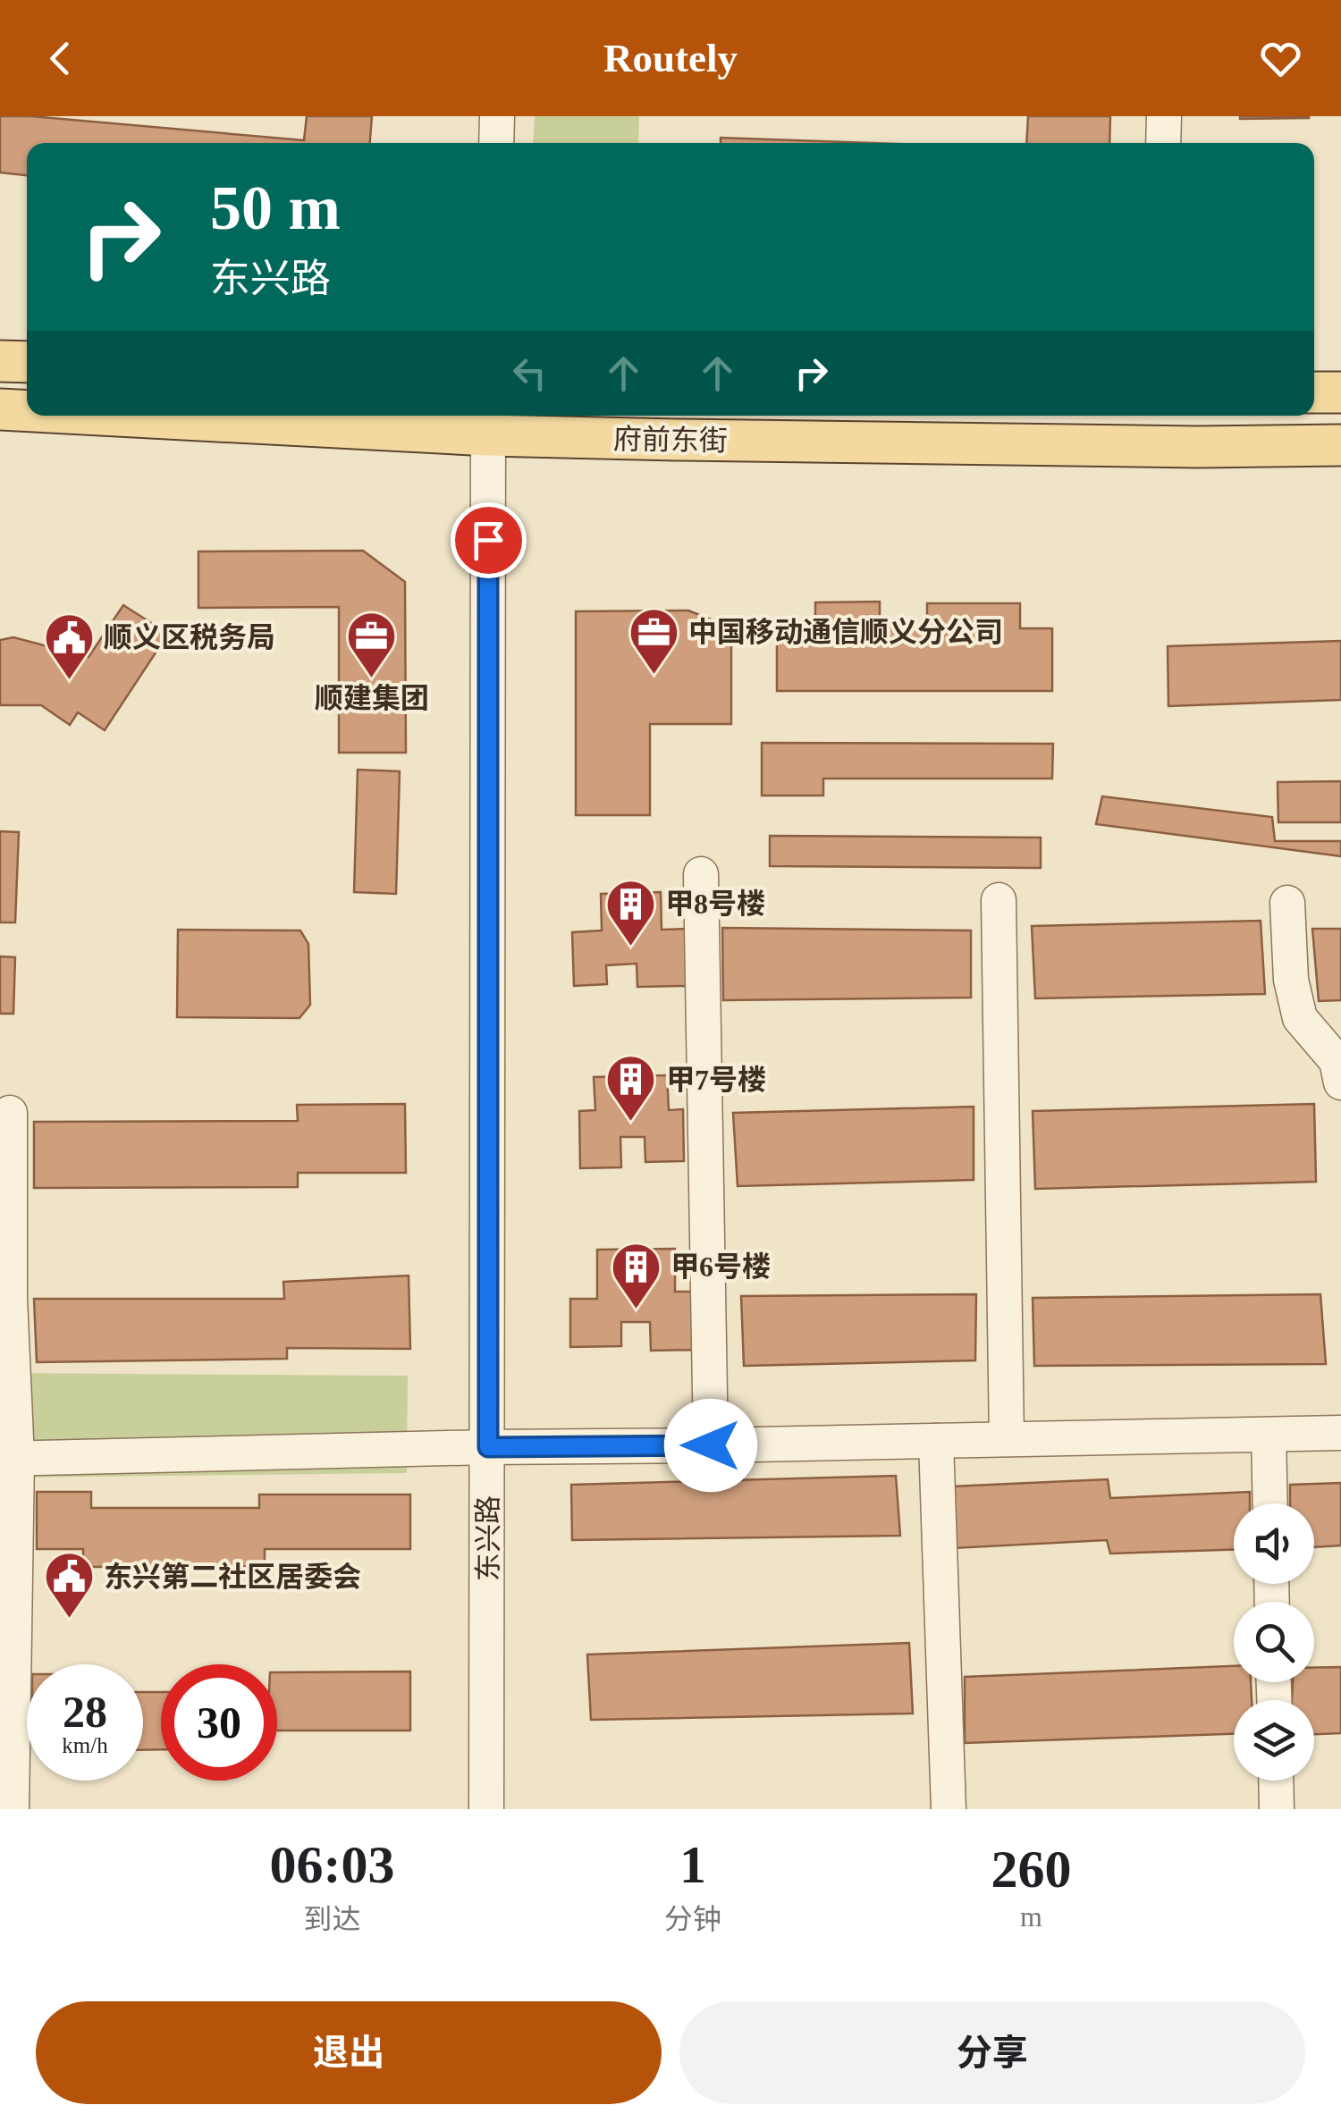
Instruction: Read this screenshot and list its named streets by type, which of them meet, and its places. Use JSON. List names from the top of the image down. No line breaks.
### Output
{"streets":{"main road":["府前东街"],"street":["东兴路"]},"crossings":[["府前东街","东兴路"]],"places":{"office":["中国移动通信顺义分公司","顺建集团"],"public building":["顺义区税务局","东兴第二社区居委会"],"building":["甲8号楼","甲7号楼","甲6号楼"]},"page":{"header":"Routely","turn":["50 m","东兴路"],"speed":"28 km/h","limit":"30","eta":["06:03","到达","1","分钟","260","m"],"buttons":["退出","分享"]}}
